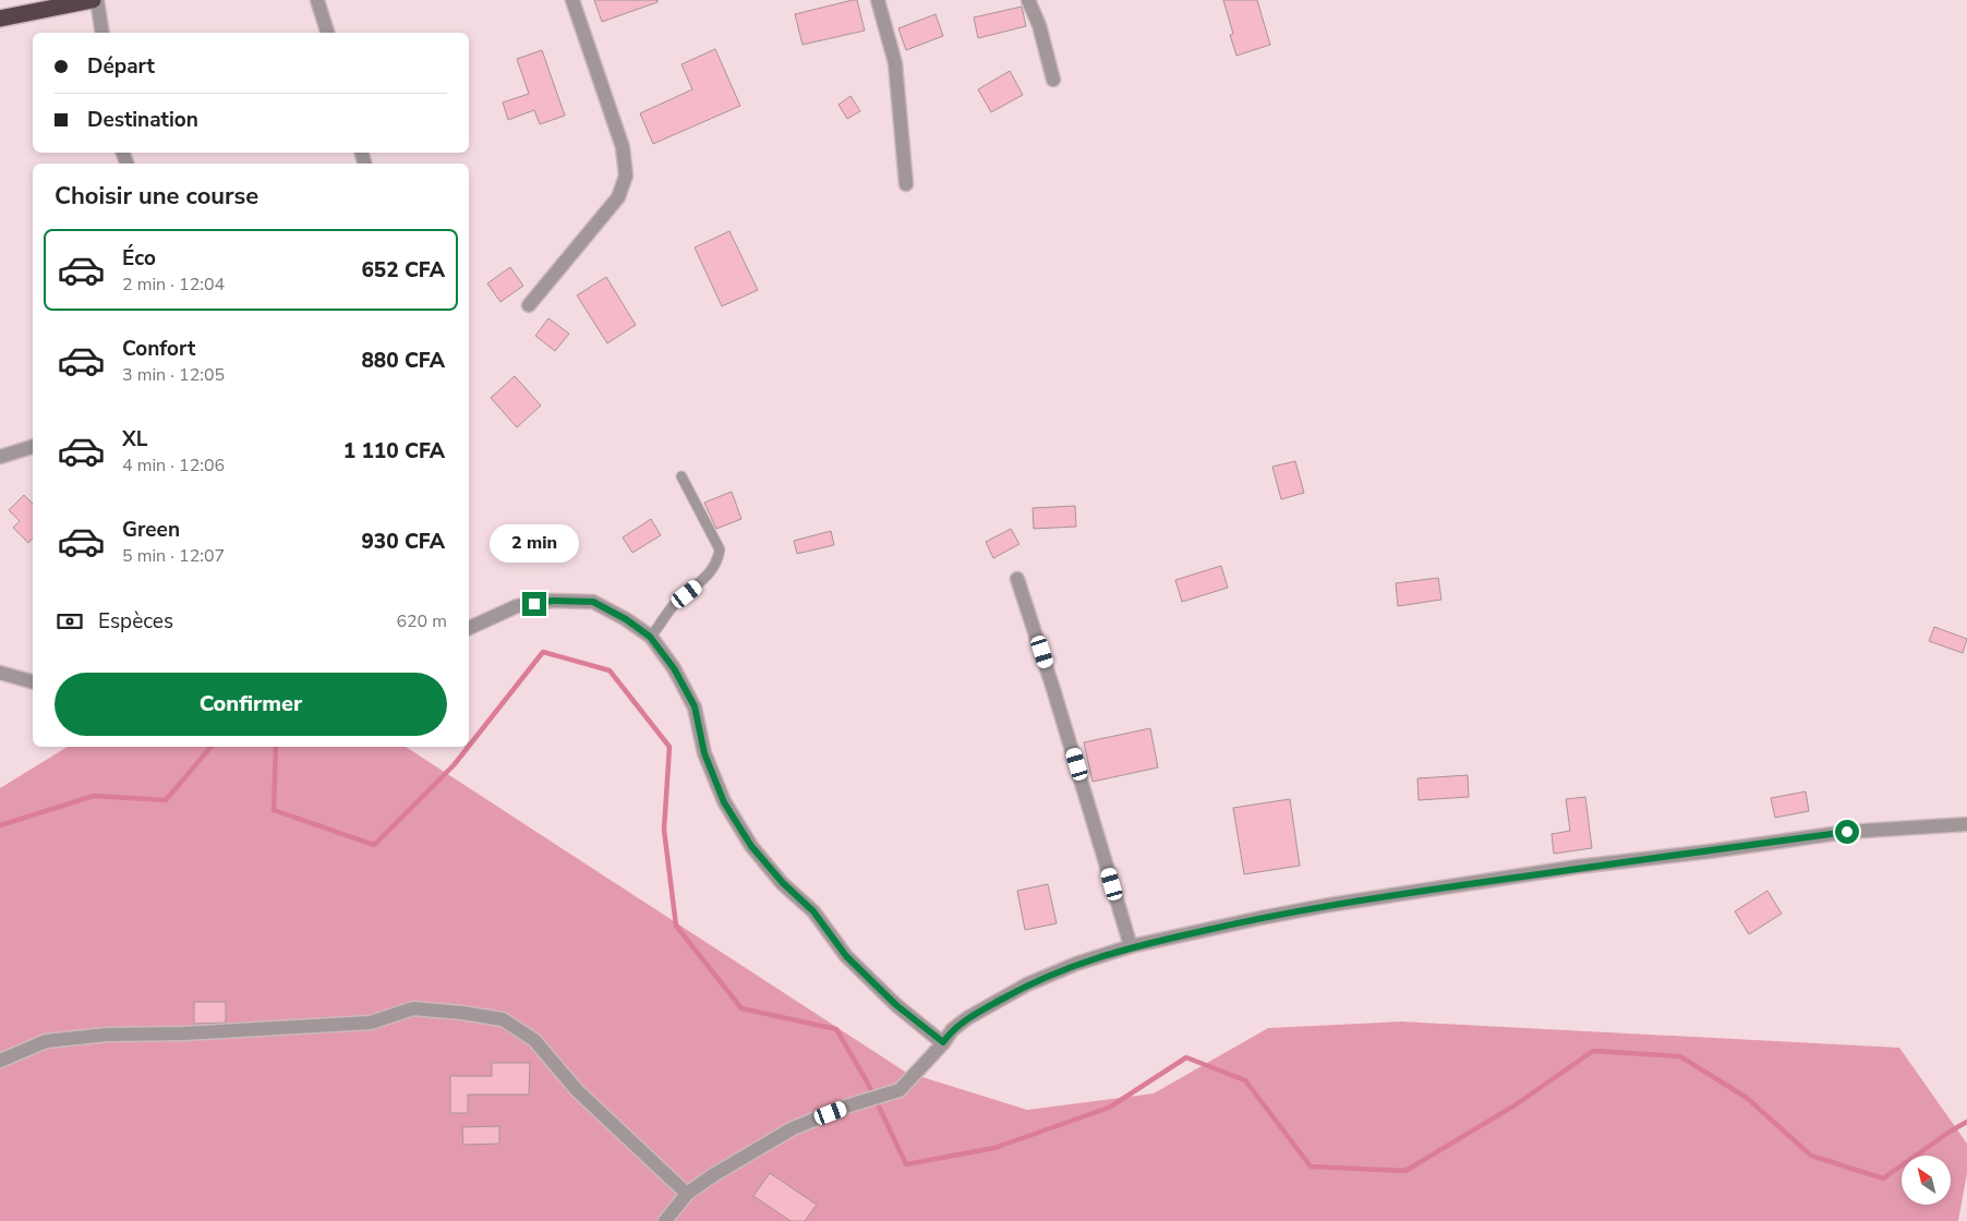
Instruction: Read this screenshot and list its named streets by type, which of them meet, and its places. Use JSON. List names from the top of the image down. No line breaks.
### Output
{"north":"top left","page":{"banner":["Départ","Destination"],"heading":"Choisir une course","list":[{"name":"Éco","note":"2 min · 12:04","value":"652 CFA"},{"name":"Confort","note":"3 min · 12:05","value":"880 CFA"},{"name":"XL","note":"4 min · 12:06","value":"1 110 CFA"},{"name":"Green","note":"5 min · 12:07","value":"930 CFA"}],"bubble":"2 min","pay":["Espèces","620 m"],"buttons":"Confirmer"}}
